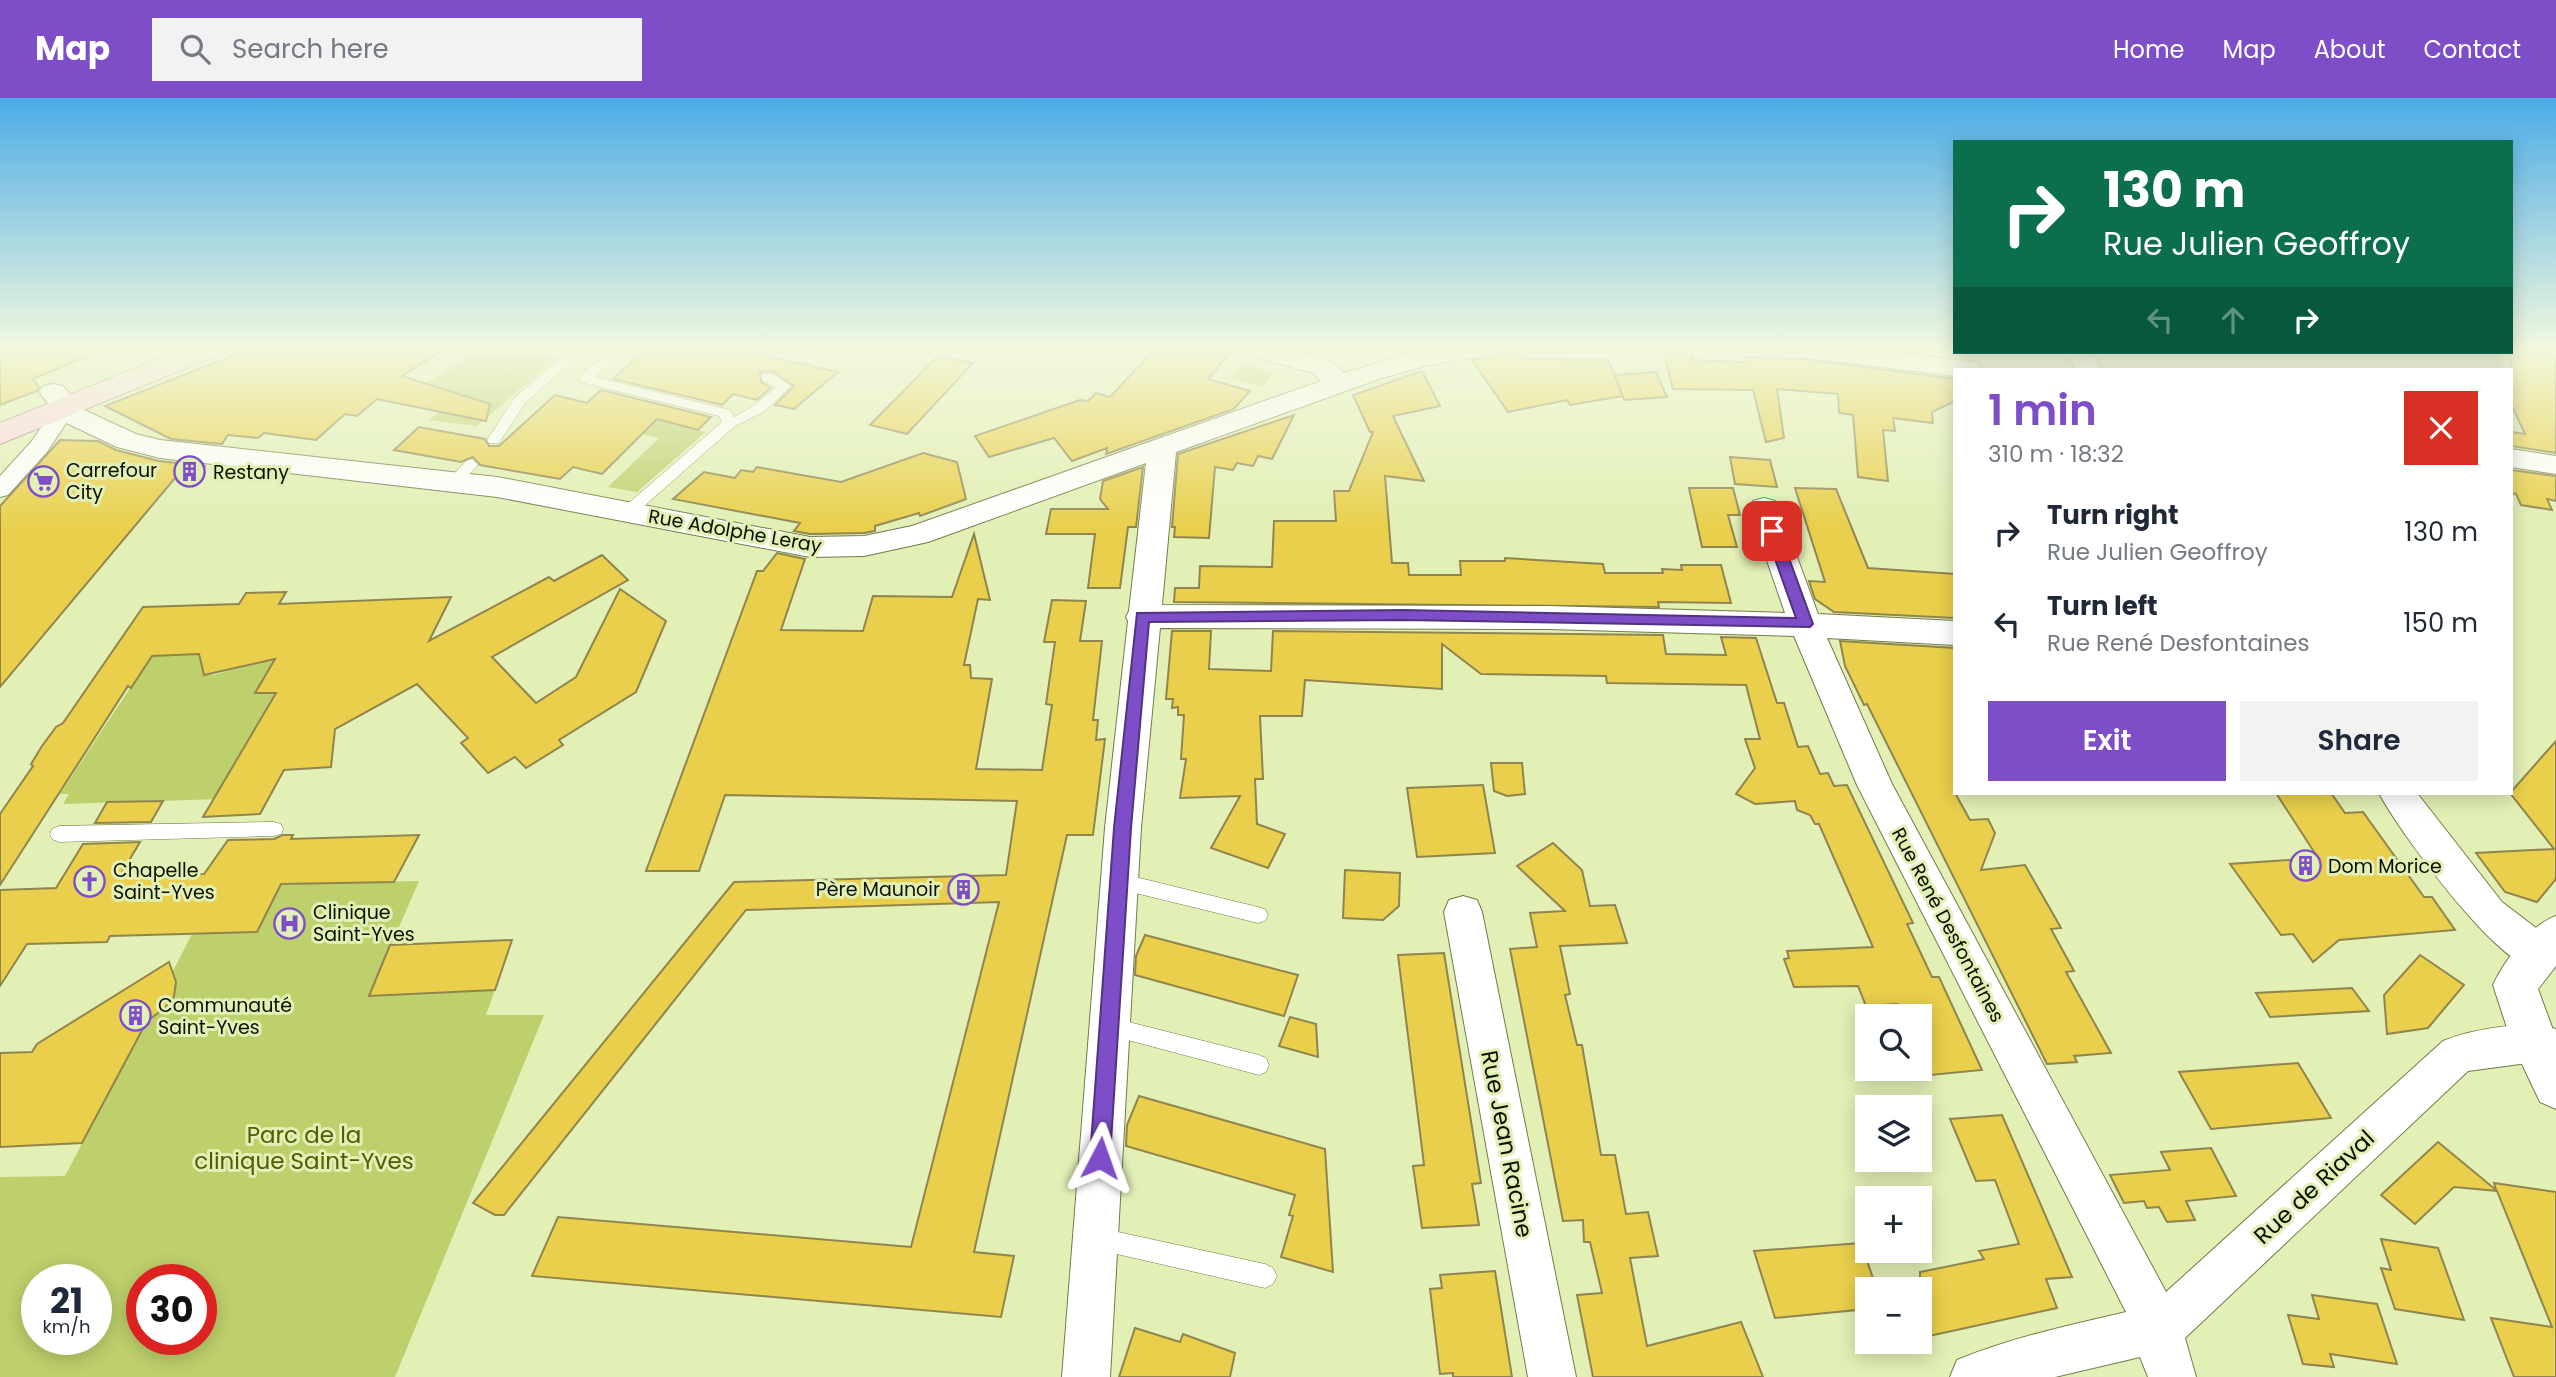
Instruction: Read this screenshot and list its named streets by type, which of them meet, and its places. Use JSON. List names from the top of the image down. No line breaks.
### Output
{"streets":{"street":["Rue Adolphe Leray","Rue René Desfontaines","Rue Jean Racine","Rue de Riaval"]},"crossings":[["Rue René Desfontaines","Rue de Riaval"]],"parks":["Parc de la clinique Saint-Yves"],"places":{"building":["Restany","Dom Morice","Père Maunoir","Communauté Saint-Yves"],"supermarket":["Carrefour City"],"church":["Chapelle Saint-Yves"],"hospital":["Clinique Saint-Yves"]},"page":{"header":"Map","search":"Search here","nav":["Home","Map","About","Contact"],"turn":["130 m","Rue Julien Geoffroy"],"heading":["1 min","310 m · 18:32"],"list":[{"name":"Turn right","note":"Rue Julien Geoffroy","value":"130 m"},{"name":"Turn left","note":"Rue René Desfontaines","value":"150 m"}],"buttons":["Exit","Share"],"map_buttons":["+","−"],"speed":"21 km/h","limit":"30"}}
